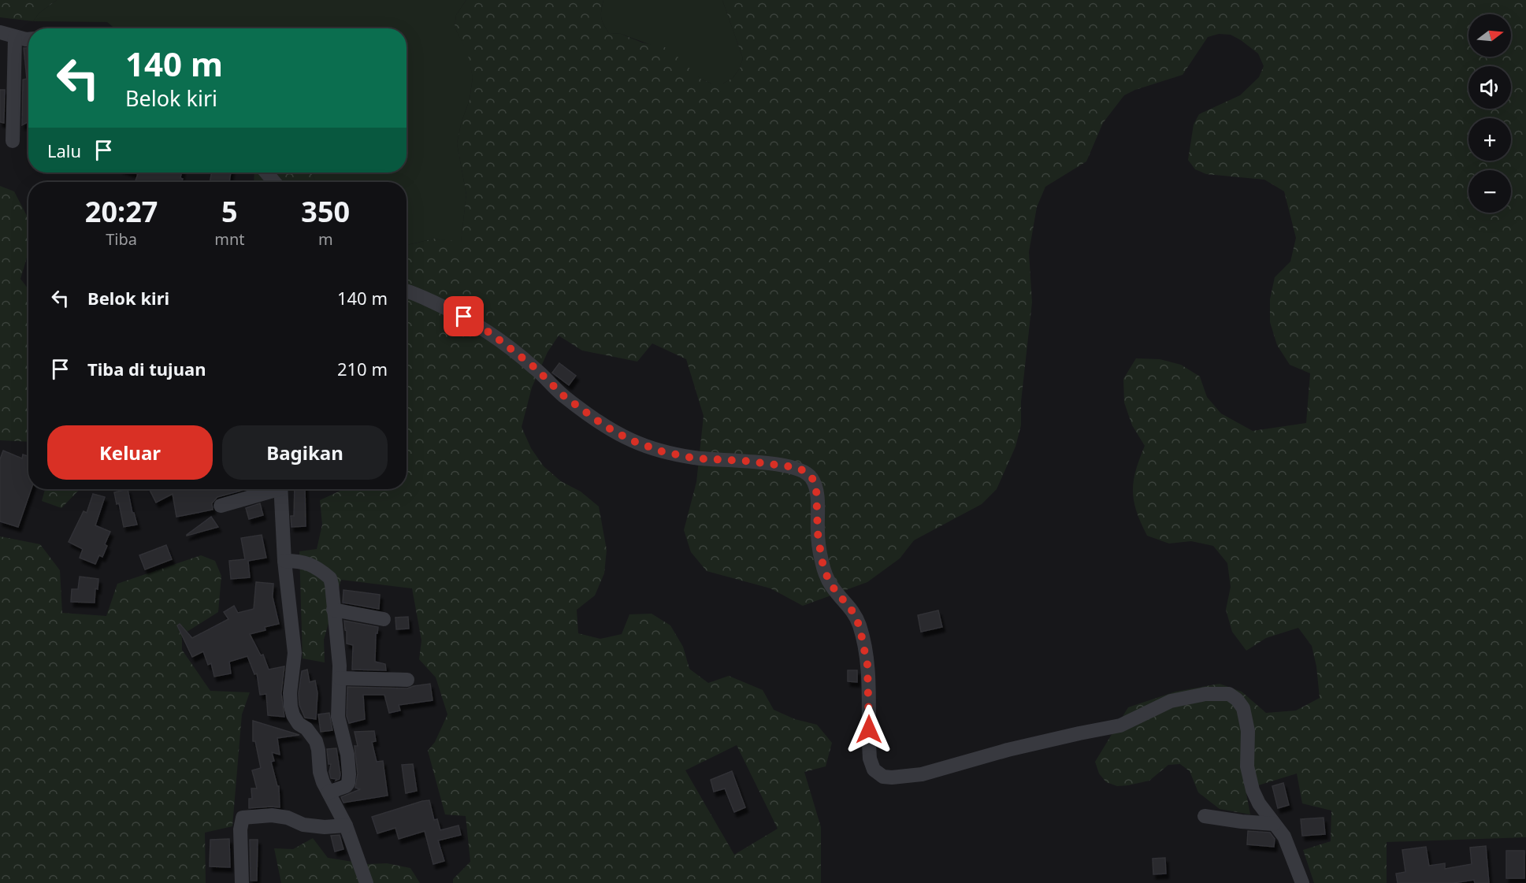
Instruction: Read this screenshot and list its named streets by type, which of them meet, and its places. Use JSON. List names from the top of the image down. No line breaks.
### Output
{"north":"right","page":{"map_buttons":["+","−"],"turn":["140 m","Belok kiri"],"then":"Lalu","eta":["20:27","Tiba","5","mnt","350","m"],"list":[{"name":"Belok kiri","value":"140 m"},{"name":"Tiba di tujuan","value":"210 m"}],"buttons":["Keluar","Bagikan"]}}
